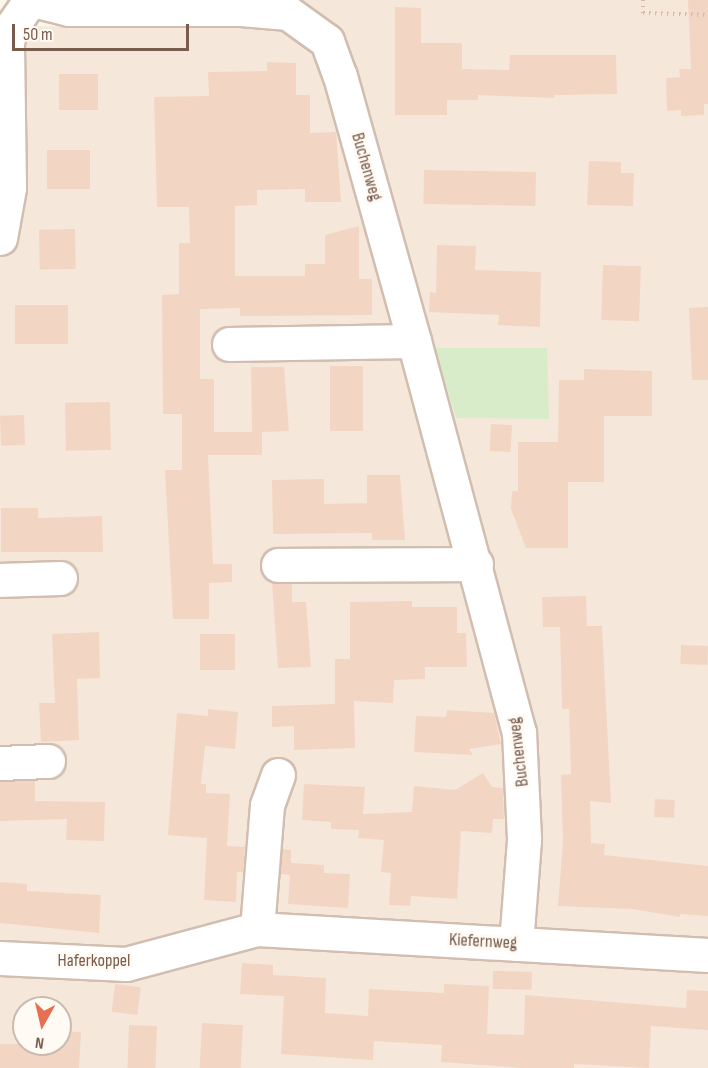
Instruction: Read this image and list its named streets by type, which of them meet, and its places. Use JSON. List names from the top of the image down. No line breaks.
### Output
{"streets":{"street":["Buchenweg","Kiefernweg","Haferkoppel"]},"crossings":[["Buchenweg","Kiefernweg"],["Kiefernweg","Haferkoppel"]],"scale_bar":"50 m","north":"bottom"}
